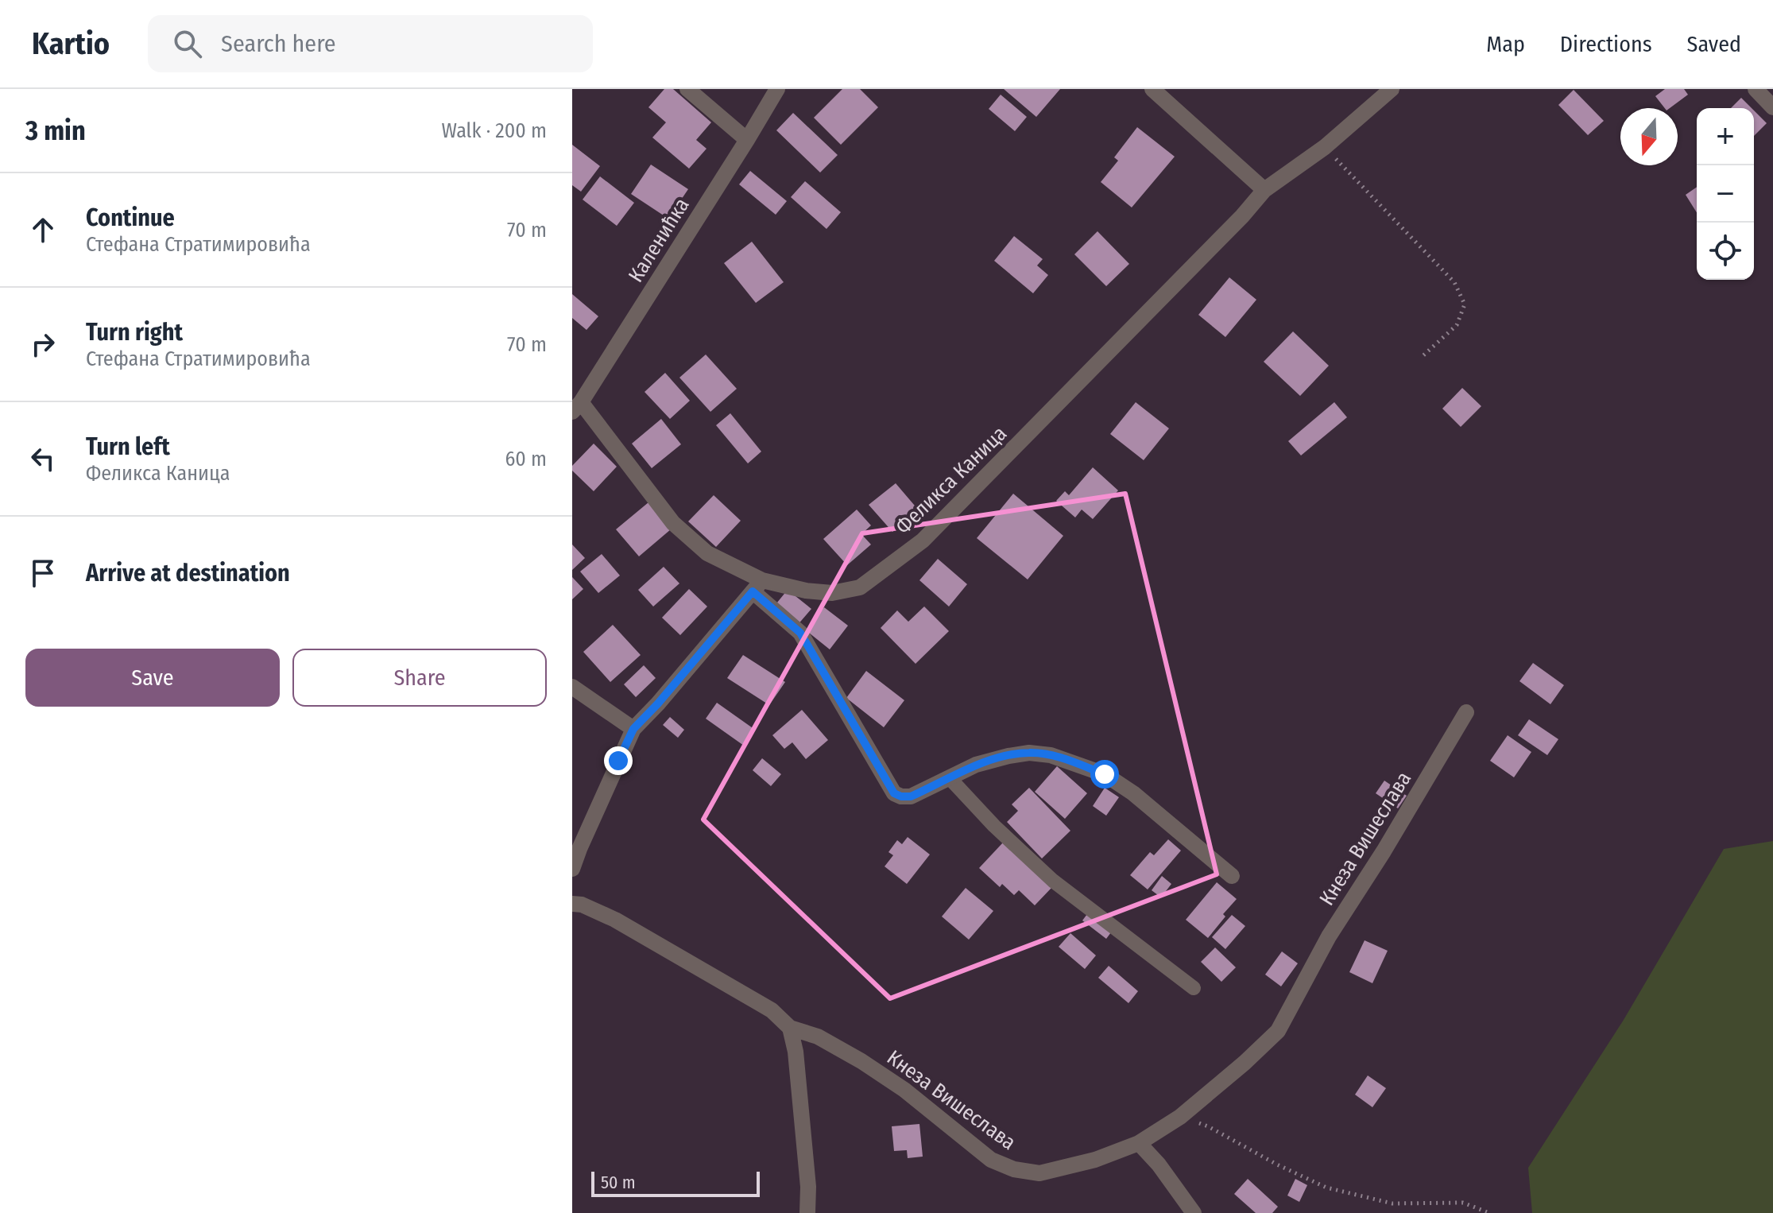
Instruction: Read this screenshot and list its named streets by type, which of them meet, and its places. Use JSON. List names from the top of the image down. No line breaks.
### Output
{"streets":{"street":["Каленићка","Феликса Каница","Кнеза Вишеслава"]},"scale_bar":"50 m","north":"bottom","page":{"header":"Kartio","search":"Search here","nav":["Map","Directions","Saved"],"heading":["3 min","Walk · 200 m"],"map_buttons":["+","−"],"list":[["Continue","Стефана Стратимировића","70 m"],["Turn right","Стефана Стратимировића","70 m"],["Turn left","Феликса Каница","60 m"],"Arrive at destination"],"buttons":["Save","Share"],"scale":"50 m"}}
